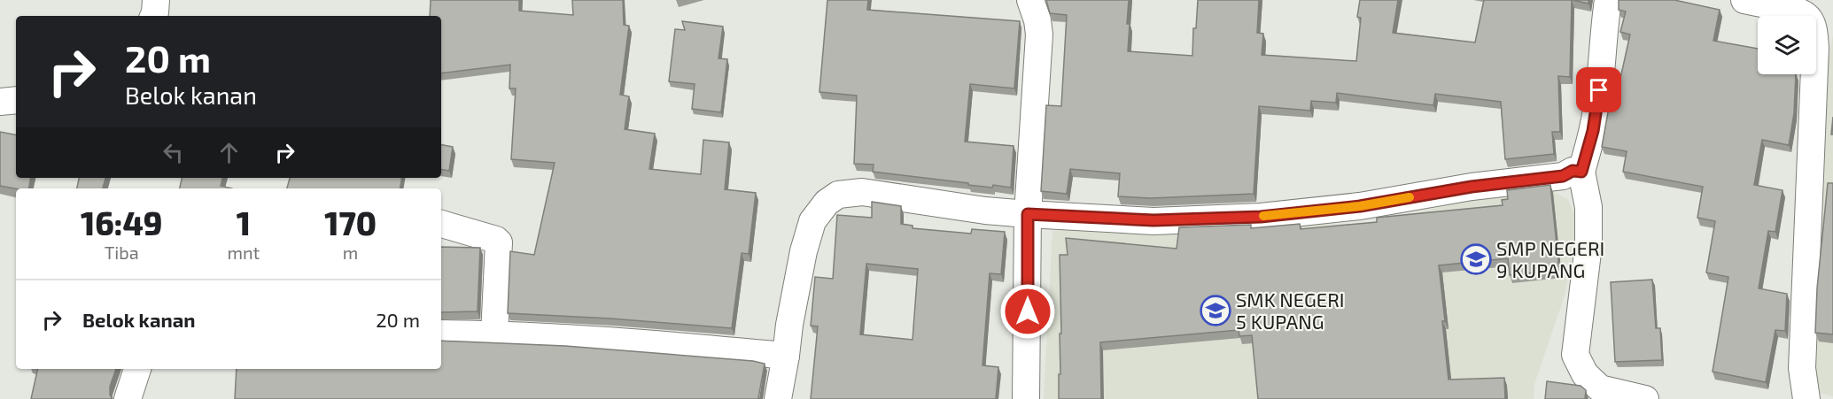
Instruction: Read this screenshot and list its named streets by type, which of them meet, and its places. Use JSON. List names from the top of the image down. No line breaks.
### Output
{"places":{"school or university":["SMP NEGERI 9 KUPANG","SMK NEGERI 5 KUPANG"]},"page":{"turn":["20 m","Belok kanan"],"eta":["16:49","Tiba","1","mnt","170","m"],"list":[{"name":"Belok kanan","value":"20 m"}]}}
